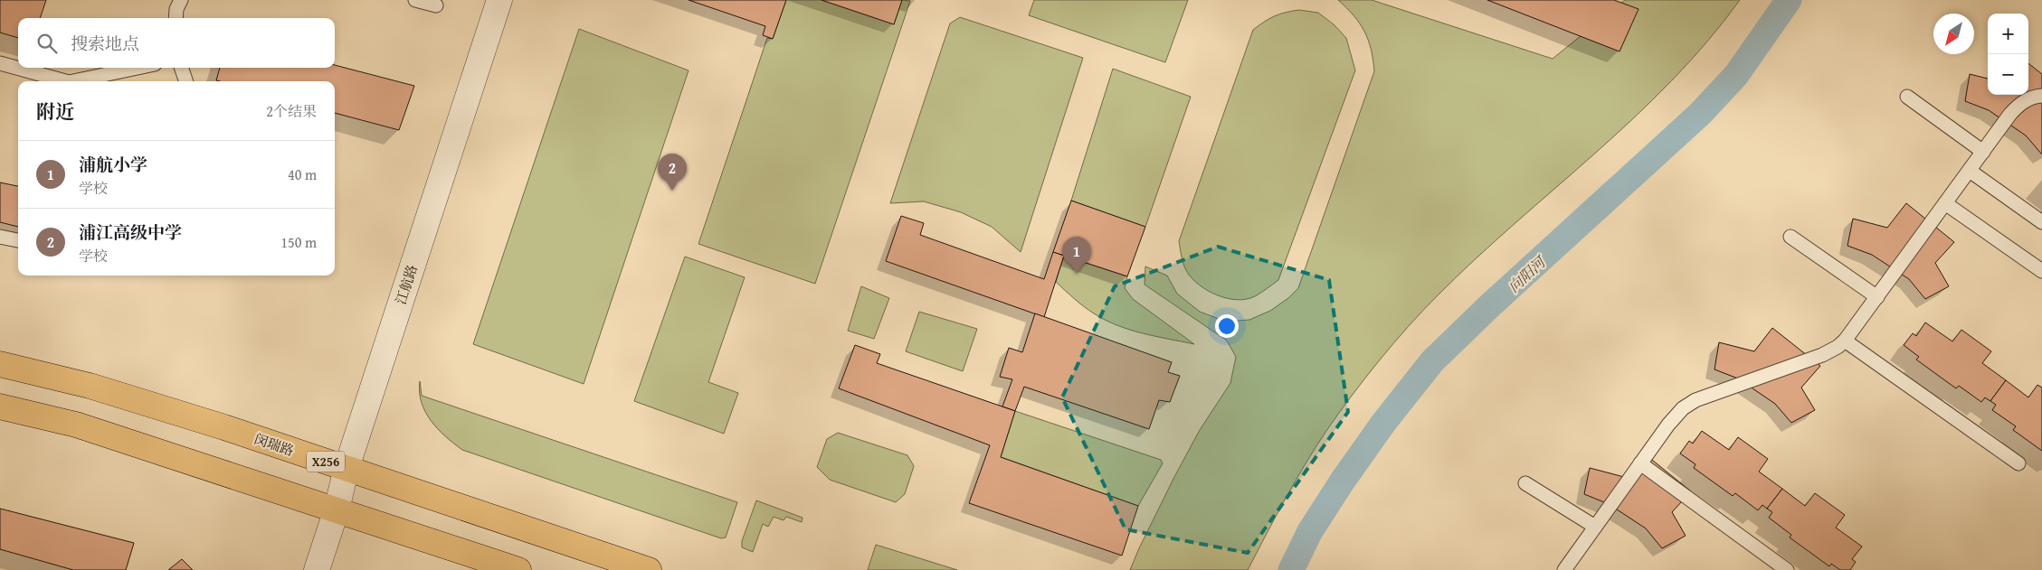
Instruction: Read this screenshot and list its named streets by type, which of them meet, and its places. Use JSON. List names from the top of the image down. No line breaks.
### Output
{"streets":{"main road":["闵瑞路","X256"],"street":["江航路"]},"crossings":[["江航路","闵瑞路"]],"water":["向阳河"],"north":"bottom left","page":{"map_buttons":["+","−"],"search":"搜索地点","heading":["附近","2个结果"],"list":[{"mark":"1","name":"浦航小学","note":"学校","value":"40 m"},{"mark":"2","name":"浦江高级中学","note":"学校","value":"150 m"}],"pins":["2","1"]}}
